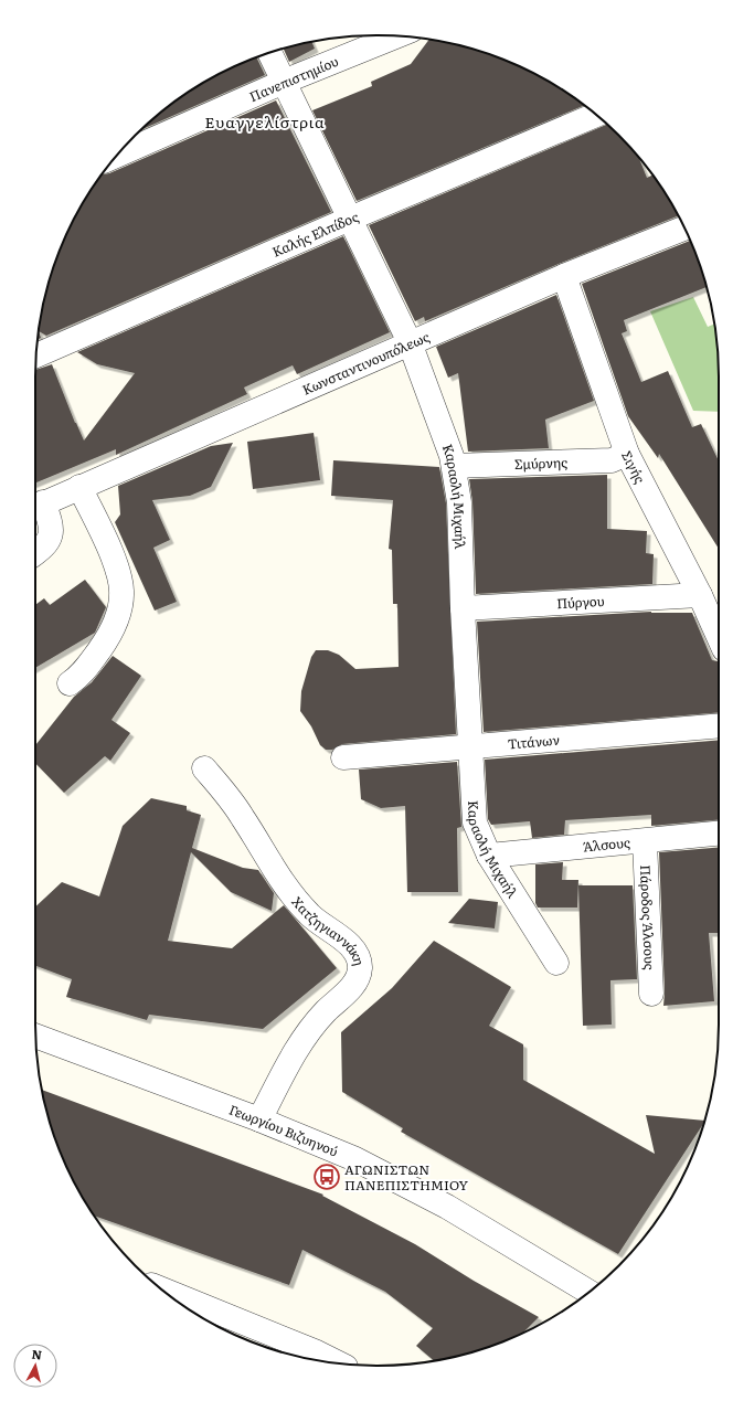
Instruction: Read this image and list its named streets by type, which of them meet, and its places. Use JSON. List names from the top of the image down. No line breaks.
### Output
{"streets":{"street":["Πανεπιστημίου","Καλής Ελπίδος","Κωνσταντινουπόλεως","Σμύρνης","Σιγής","Καραολή Μιχαήλ","Πύργου","Τιτάνων","Άλσους","Πάροδος Άλσους","Χατζηγιαννάκη","Γεωργίου Βιζυηνού"]},"crossings":[["Πανεπιστημίου","Καραολή Μιχαήλ"],["Καλής Ελπίδος","Καραολή Μιχαήλ"],["Κωνσταντινουπόλεως","Σιγής"],["Κωνσταντινουπόλεως","Καραολή Μιχαήλ"],["Σμύρνης","Σιγής"],["Σμύρνης","Καραολή Μιχαήλ"],["Σιγής","Πύργου"],["Καραολή Μιχαήλ","Πύργου"],["Καραολή Μιχαήλ","Τιτάνων"],["Καραολή Μιχαήλ","Άλσους"],["Άλσους","Πάροδος Άλσους"],["Χατζηγιαννάκη","Γεωργίου Βιζυηνού"]],"districts":["Ευαγγελίστρια"],"places":{"bus stop":["ΑΓΩΝΙΣΤΩΝ ΠΑΝΕΠΙΣΤΗΜΙΟΥ"]},"north":"top"}
